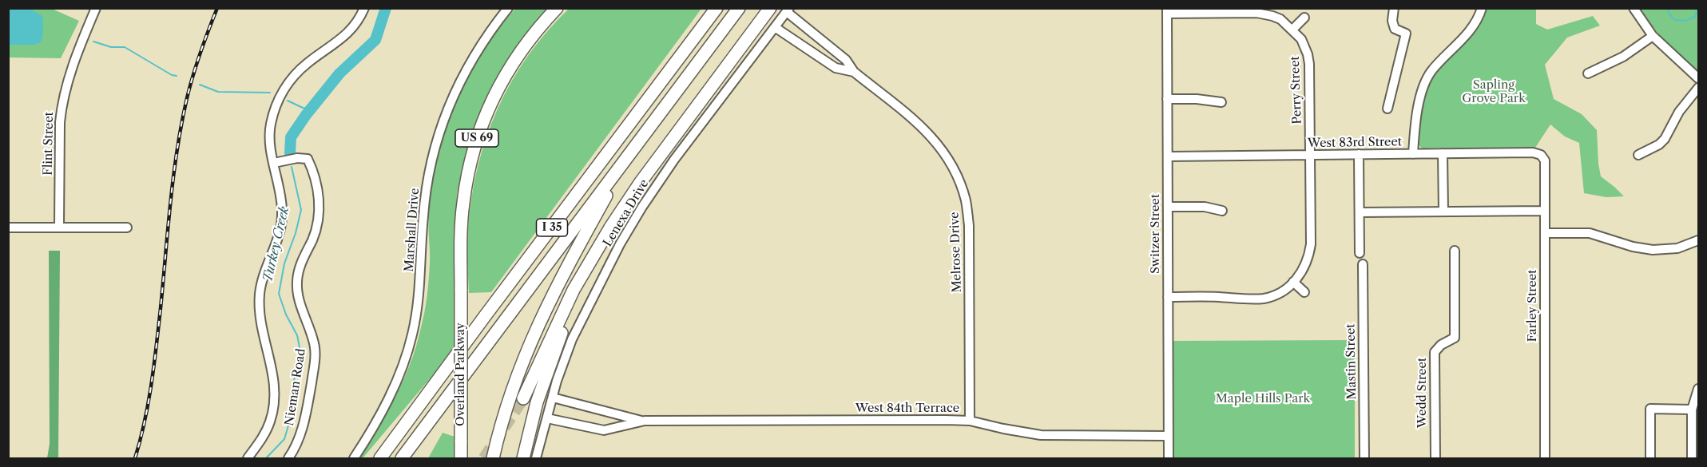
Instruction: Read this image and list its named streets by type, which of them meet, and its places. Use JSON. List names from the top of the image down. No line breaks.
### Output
{"streets":{"highway":["US 69","I 35","Overland Parkway"],"street":["Perry Street","West 83rd Street","Flint Street","Lenexa Drive","Marshall Drive","Switzer Street","Melrose Drive","Farley Street","Mastin Street","Nieman Road","Wedd Street","West 84th Terrace"]},"crossings":[["Perry Street","West 83rd Street"],["Perry Street","Switzer Street"],["West 83rd Street","Switzer Street"],["West 83rd Street","Farley Street"],["Lenexa Drive","Melrose Drive"],["Lenexa Drive","West 84th Terrace"],["Switzer Street","West 84th Terrace"],["Melrose Drive","West 84th Terrace"]],"water":["Turkey Creek"],"parks":["Sapling Grove Park","Maple Hills Park"]}
